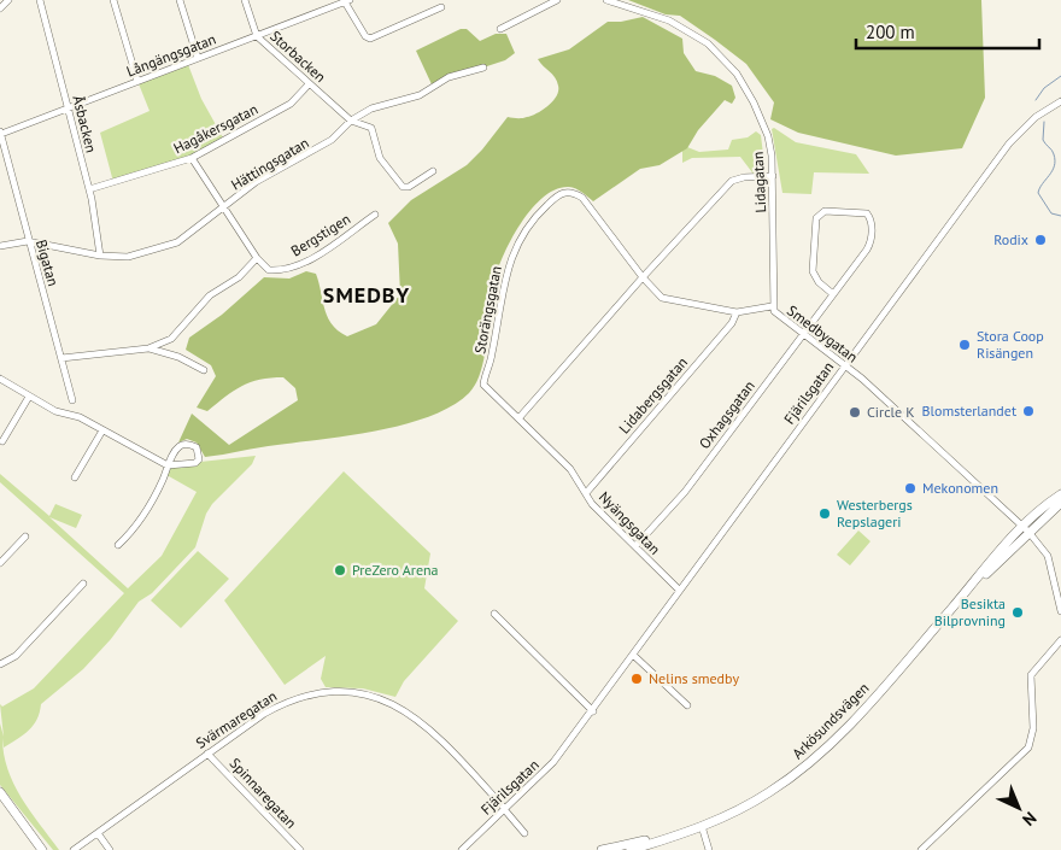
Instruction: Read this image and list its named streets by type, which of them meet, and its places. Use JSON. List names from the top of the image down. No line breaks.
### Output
{"streets":{"main road":["Arkösundsvägen"],"street":["Långängsgatan","Storbacken","Åsbacken","Hagåkersgatan","Hättingsgatan","Lidagatan","Bergstigen","Bigatan","Storängsgatan","Smedbygatan","Fjärilsgatan","Lidabergsgatan","Oxhagsgatan","Nyängsgatan","Svärmaregatan","Spinnaregatan"]},"crossings":[["Långängsgatan","Storbacken"],["Långängsgatan","Åsbacken"],["Långängsgatan","Bigatan"],["Storbacken","Hagåkersgatan"],["Storbacken","Hättingsgatan"],["Åsbacken","Hagåkersgatan"],["Åsbacken","Hättingsgatan"],["Hättingsgatan","Bigatan"],["Lidagatan","Smedbygatan"],["Storängsgatan","Smedbygatan"],["Storängsgatan","Nyängsgatan"],["Smedbygatan","Fjärilsgatan"],["Smedbygatan","Lidabergsgatan"],["Smedbygatan","Oxhagsgatan"],["Smedbygatan","Arkösundsvägen"],["Fjärilsgatan","Nyängsgatan"],["Fjärilsgatan","Svärmaregatan"],["Lidabergsgatan","Nyängsgatan"],["Oxhagsgatan","Nyängsgatan"],["Svärmaregatan","Spinnaregatan"]],"districts":["SMEDBY"],"places":["Rodix","Stora Coop Risängen","Blomsterlandet","Circle K","Mekonomen","Westerbergs Repslageri","PreZero Arena","Besikta Bilprovning","Nelins smedby"],"scale_bar":"200 m","north":"bottom right"}
